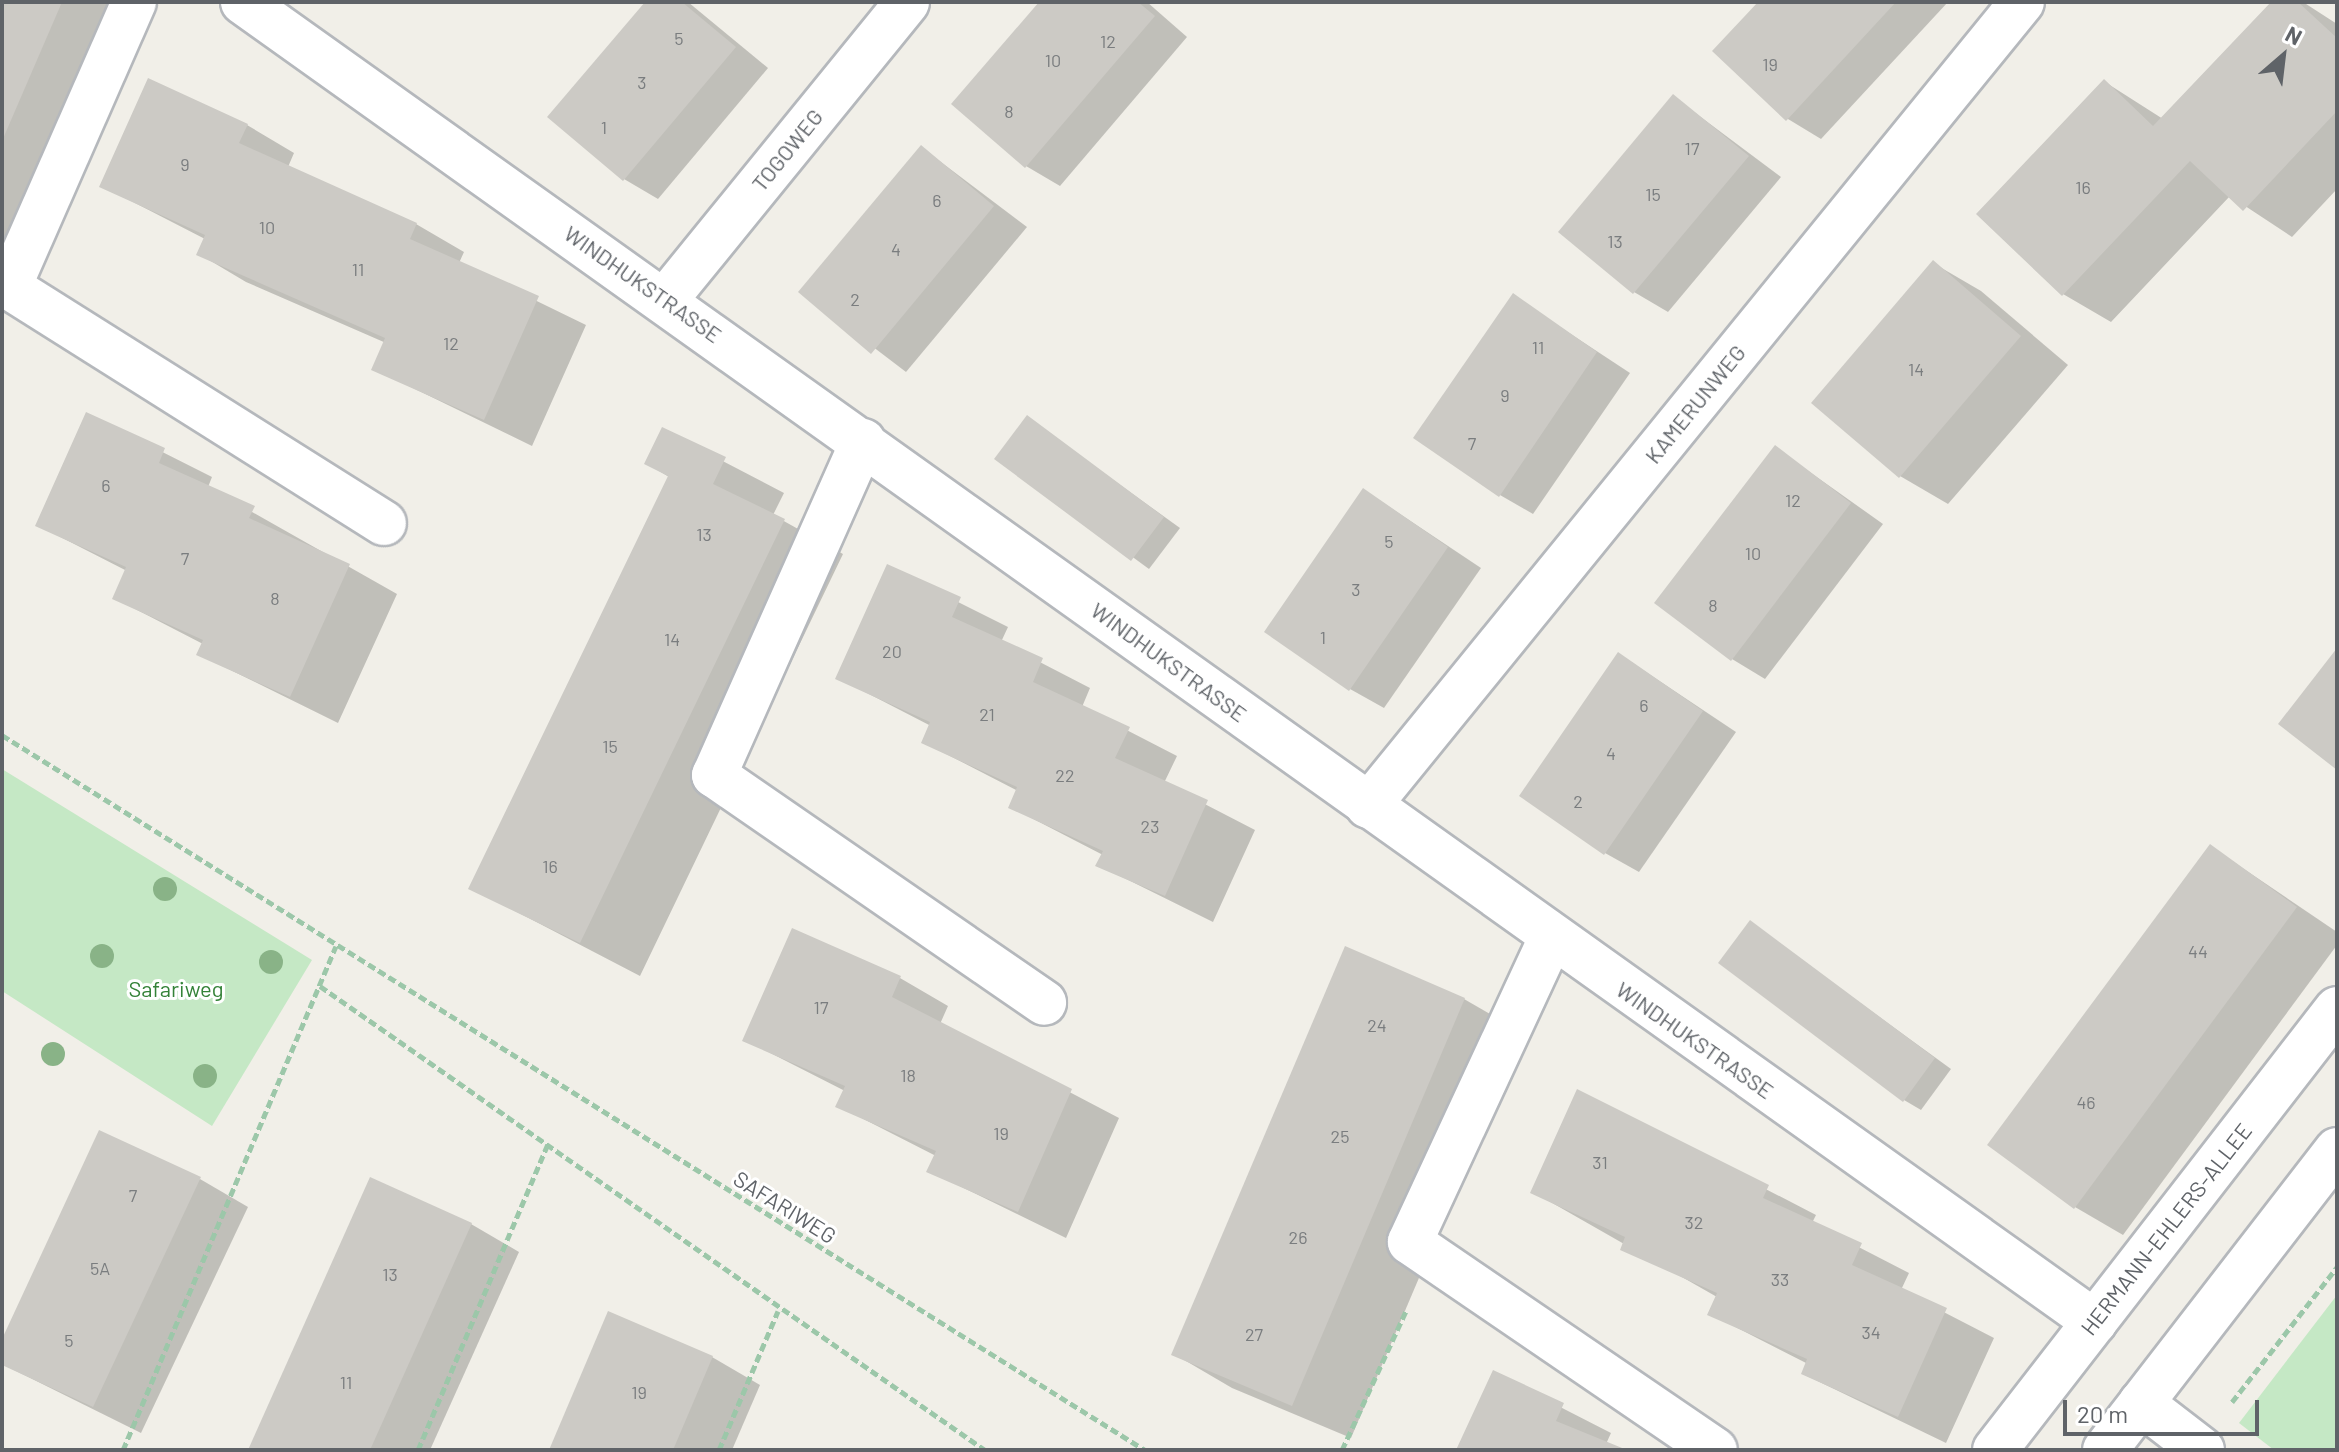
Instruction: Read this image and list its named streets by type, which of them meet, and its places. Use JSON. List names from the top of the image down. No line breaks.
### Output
{"streets":{"street":["TOGOWEG","WINDHUKSTRASSE","KAMERUNWEG","HERMANN-EHLERS-ALLEE"],"path":["SAFARIWEG"]},"crossings":[["TOGOWEG","WINDHUKSTRASSE"],["WINDHUKSTRASSE","KAMERUNWEG"],["WINDHUKSTRASSE","HERMANN-EHLERS-ALLEE"]],"parks":["Safariweg"],"house_numbers":["5","12","10","19","3","8","1","17","9","16","15","6","10","13","4","11","2","12","11","14","9","7","6","12","13","5","10","7","3","8","8","1","14","20","6","21","15","4","22","2","23","16","44","17","24","18","46","19","25","31","7","32","26","5A","13","33","34","27","5","11","19"],"scale_bar":"20 m","north":"top right"}
